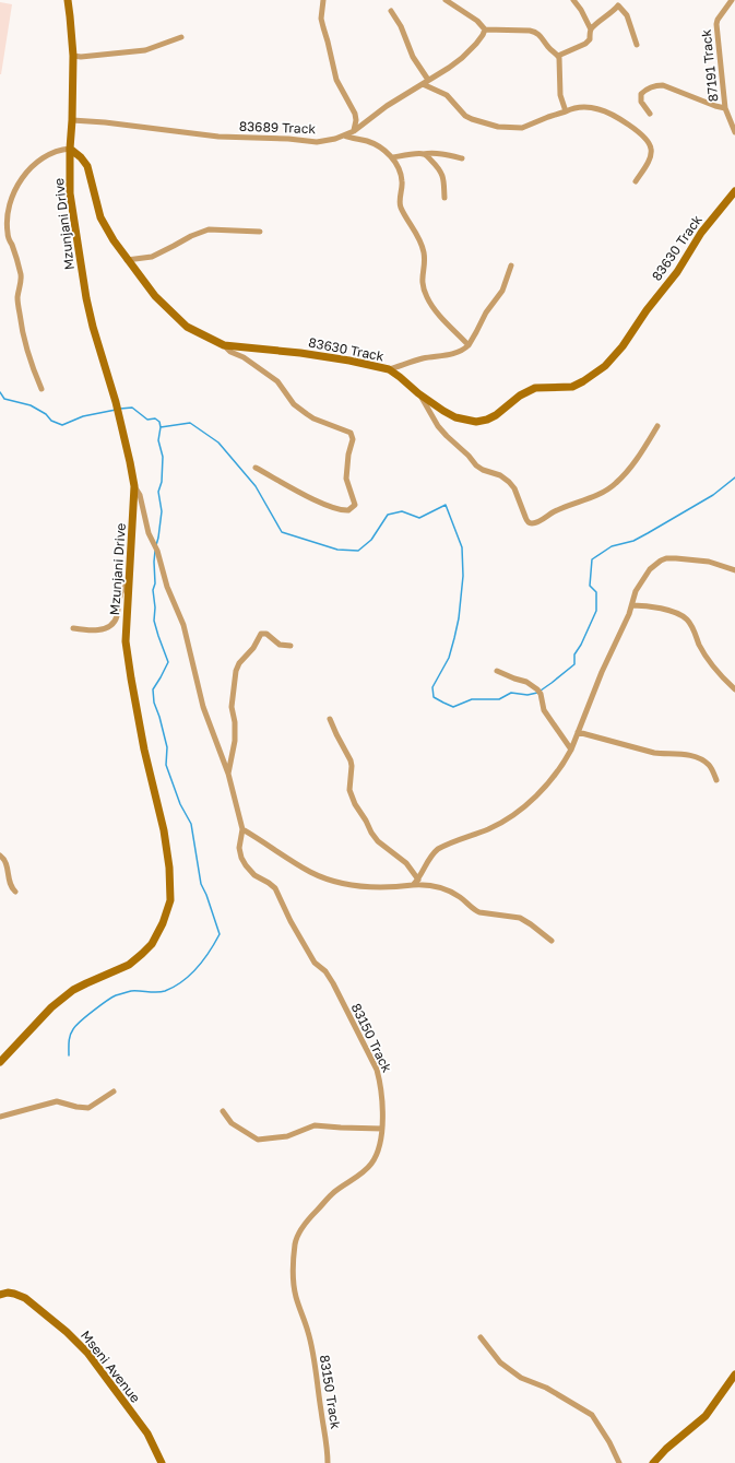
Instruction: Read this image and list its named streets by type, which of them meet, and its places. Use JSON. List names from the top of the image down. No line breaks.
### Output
{"streets":{"street":["87191 Track","83689 Track","Mzunjani Drive","83630 Track","83150 Track","Mseni Avenue"]},"crossings":[["83689 Track","Mzunjani Drive"],["Mzunjani Drive","83630 Track"]]}
